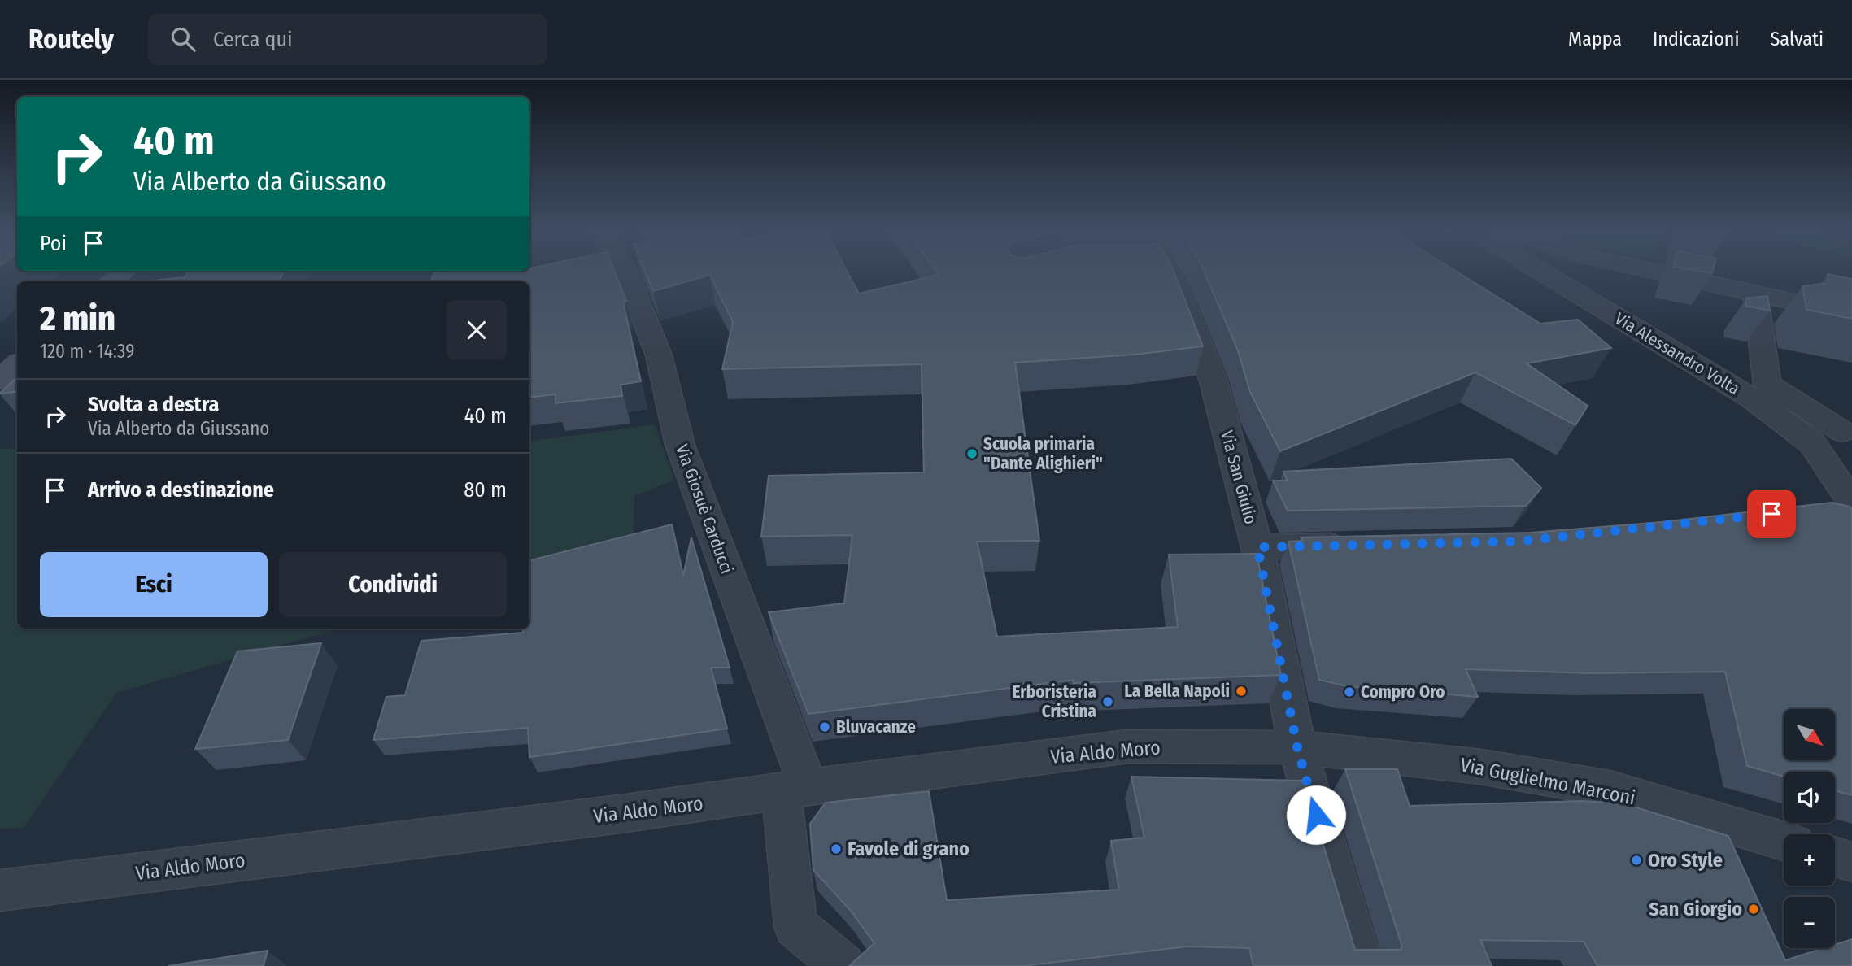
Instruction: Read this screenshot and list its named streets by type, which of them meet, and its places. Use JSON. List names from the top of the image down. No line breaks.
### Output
{"streets":{"street":["Via Alessandro Volta","Via San Giulio","Via Giosuè Carducci","Via Aldo Moro","Via Guglielmo Marconi"]},"crossings":[["Via San Giulio","Via Aldo Moro"],["Via San Giulio","Via Guglielmo Marconi"],["Via Giosuè Carducci","Via Aldo Moro"],["Via Aldo Moro","Via Guglielmo Marconi"]],"places":["Scuola primaria \"Dante Alighieri\"","La Bella Napoli","Compro Oro","Erboristeria Cristina","Bluvacanze","Favole di grano","Oro Style","San Giorgio"],"north":"bottom right","page":{"header":"Routely","search":"Cerca qui","nav":["Mappa","Indicazioni","Salvati"],"turn":["40 m","Via Alberto da Giussano"],"then":"Poi","heading":["2 min","120 m · 14:39"],"list":[{"name":"Svolta a destra","note":"Via Alberto da Giussano","value":"40 m"},{"name":"Arrivo a destinazione","value":"80 m"}],"buttons":["Esci","Condividi"],"map_buttons":["+","−"]}}
